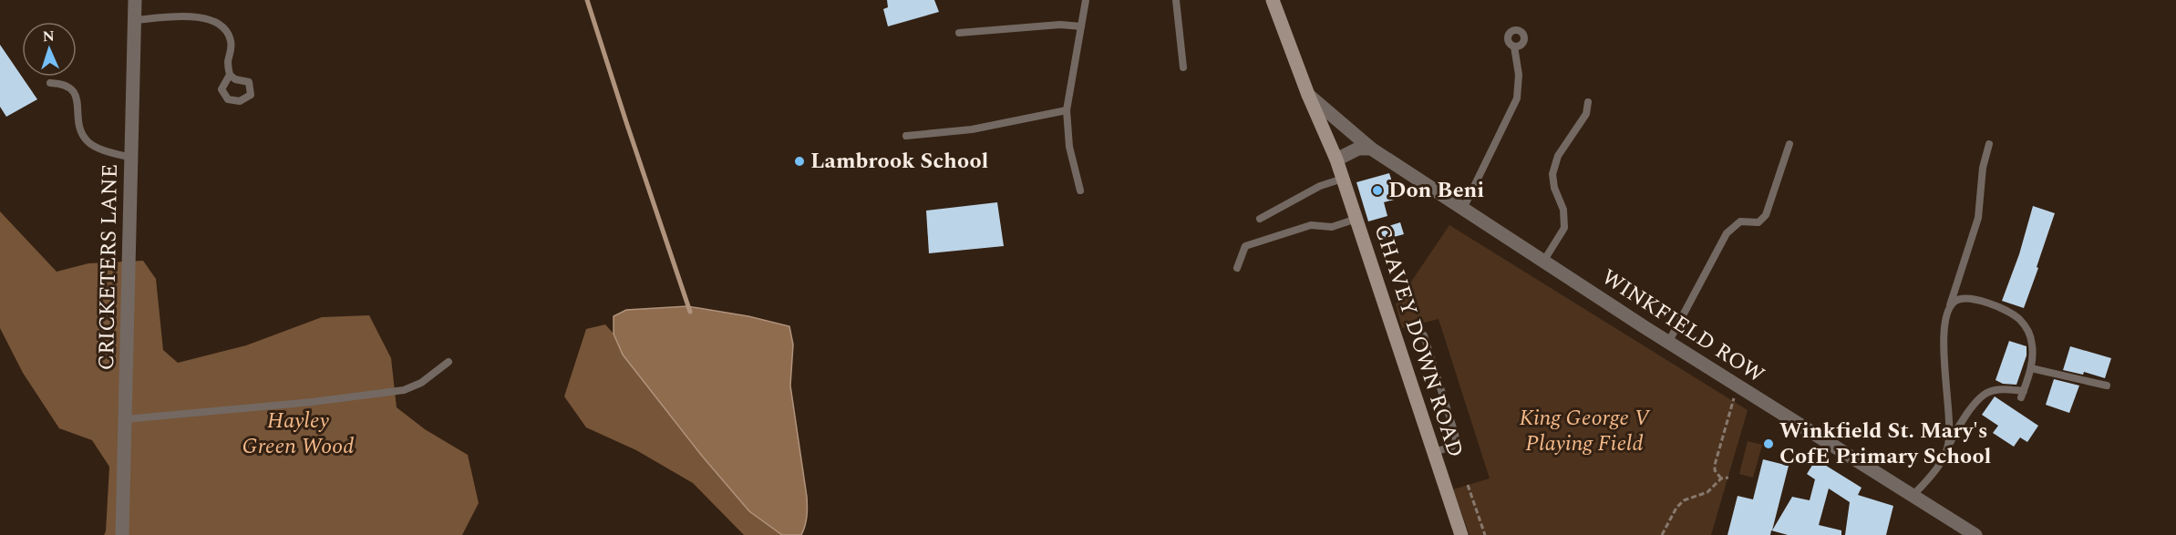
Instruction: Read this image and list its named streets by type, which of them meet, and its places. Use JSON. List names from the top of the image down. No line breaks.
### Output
{"streets":{"main road":["WINKFIELD ROW","CHAVEY DOWN ROAD"],"street":["CRICKETERS LANE"]},"crossings":[["WINKFIELD ROW","CHAVEY DOWN ROAD"]],"parks":["King George V Playing Field","Hayley Green Wood"],"places":["Lambrook School","Don Beni","Winkfield St. Mary's CofE Primary School"],"north":"top"}
